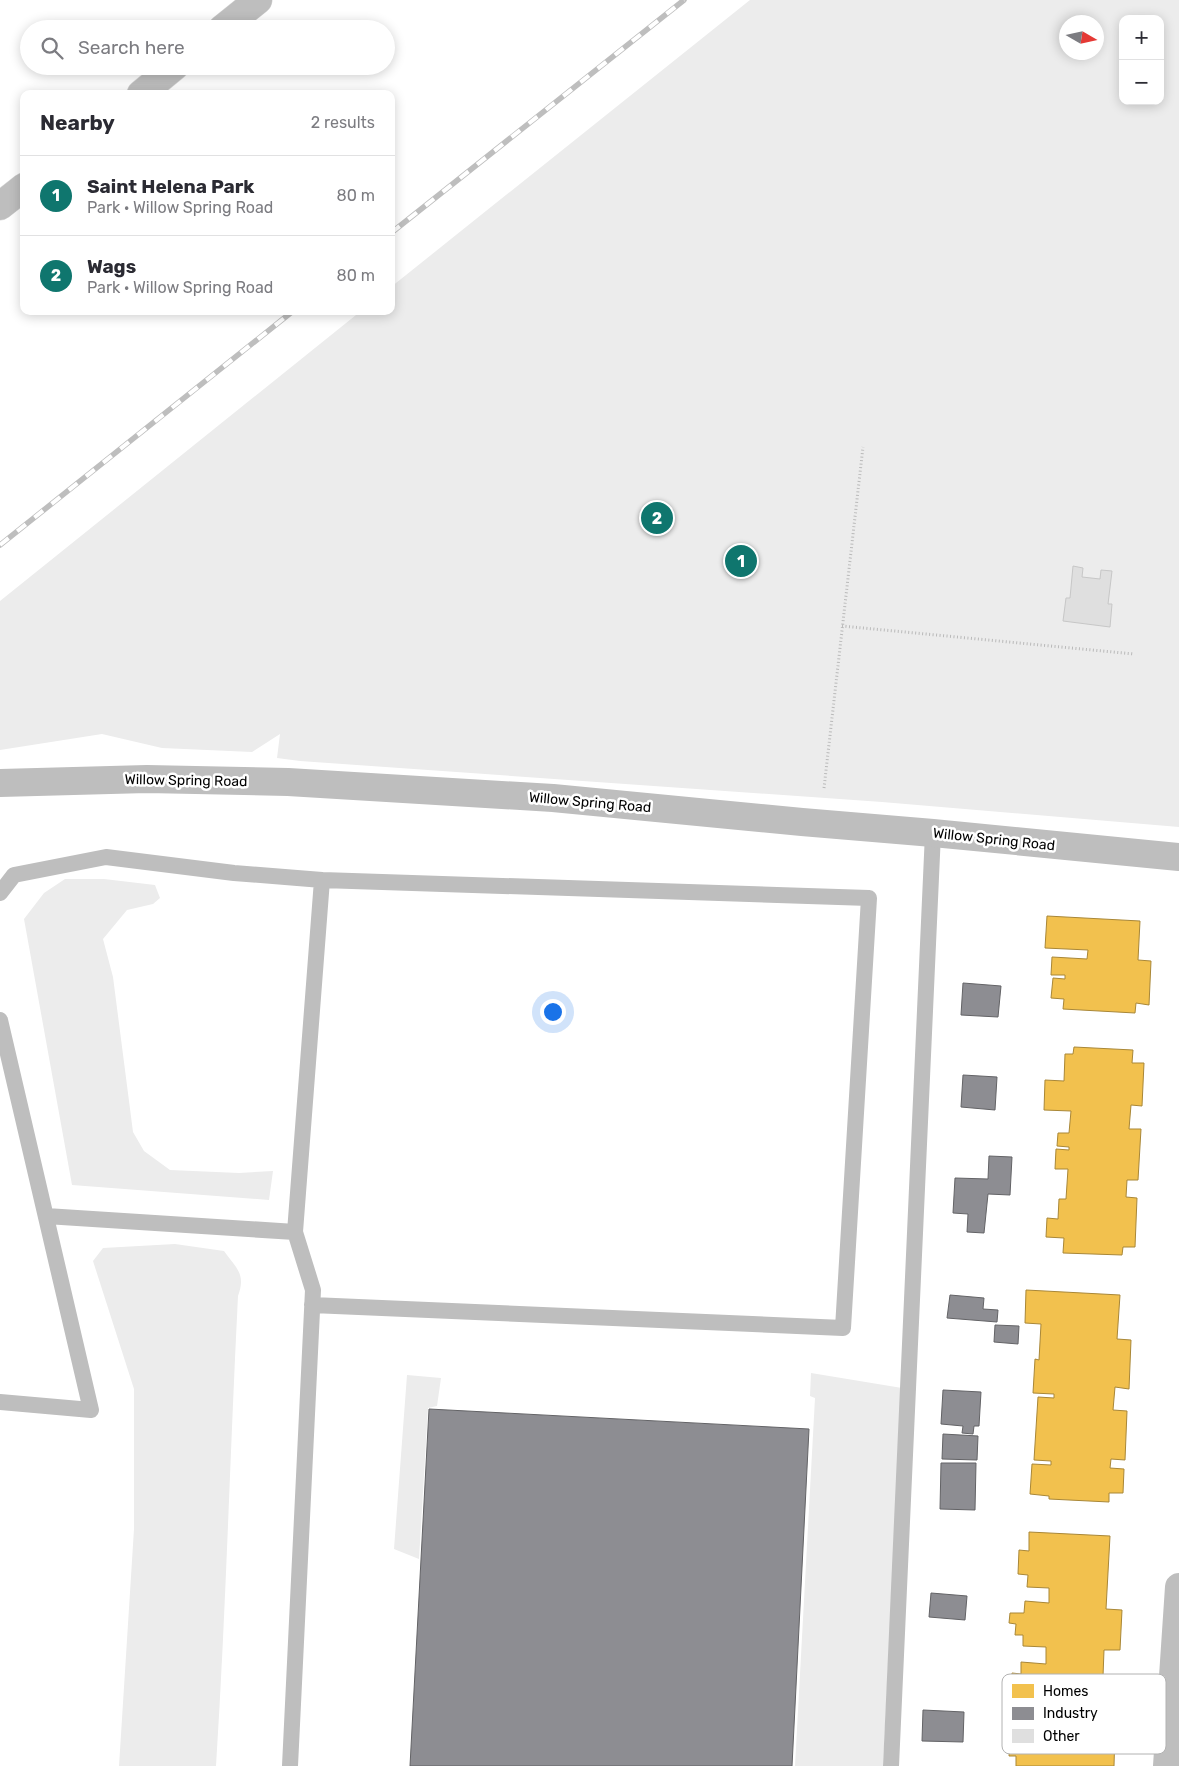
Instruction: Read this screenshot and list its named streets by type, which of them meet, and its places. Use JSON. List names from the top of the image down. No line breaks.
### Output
{"streets":{"street":["Willow Spring Road"]},"legend":["Homes","Industry","Other"],"north":"right","page":{"map_buttons":["+","−"],"search":"Search here","heading":["Nearby","2 results"],"list":[{"mark":"1","name":"Saint Helena Park","note":"Park · Willow Spring Road","value":"80 m"},{"mark":"2","name":"Wags","note":"Park · Willow Spring Road","value":"80 m"}],"pins":["2","1"]}}
